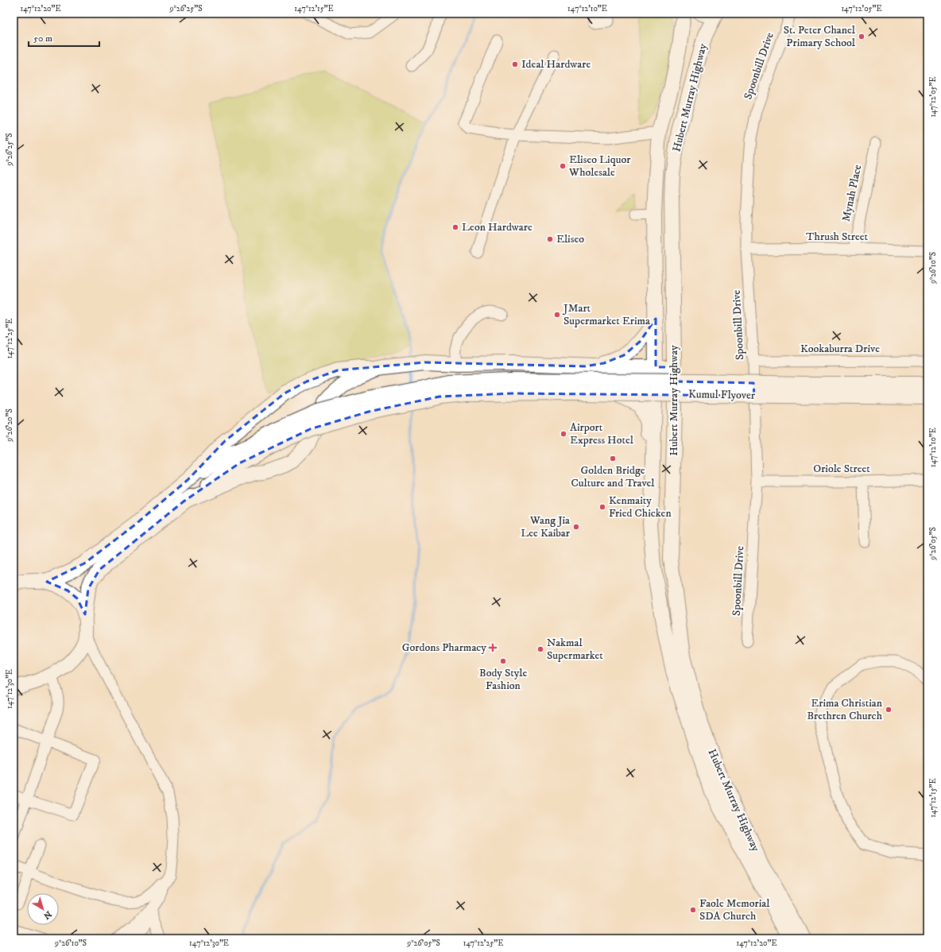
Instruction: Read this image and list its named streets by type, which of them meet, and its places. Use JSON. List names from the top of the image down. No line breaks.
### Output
{"streets":{"highway":["Hubert Murray Highway","Kumul Flyover"],"street":["Spoonbill Drive","Mynah Place","Thrush Street","Kookaburra Drive","Oriole Street"]},"crossings":[["Spoonbill Drive","Thrush Street"],["Spoonbill Drive","Kookaburra Drive"],["Spoonbill Drive","Oriole Street"],["Mynah Place","Thrush Street"]],"places":{"other":["St. Peter Chanel Primary School","Ideal Hardware","Eliseo Liquor Wholesale","Leon Hardware","Eliseo","JMart Supermarket Erima","Airport Express Hotel","Golden Bridge Culture and Travel","Kenmaity Fried Chicken","Wang Jia Lee Kaibar","Nakmal Supermarket","Body Style Fashion","Erima Christian Brethren Church","Faole Memorial SDA Church"],"health":["Gordons Pharmacy"]},"scale_bar":"50 m","north":"bottom right","coordinates":["147°12'20\"E","9°26'25\"S","147°12'15\"E","147°12'10\"E","147°12'05\"E","9°26'10\"S","147°12'25\"E","9°26'20\"S","9°26'05\"S","147°12'30\"E"]}
